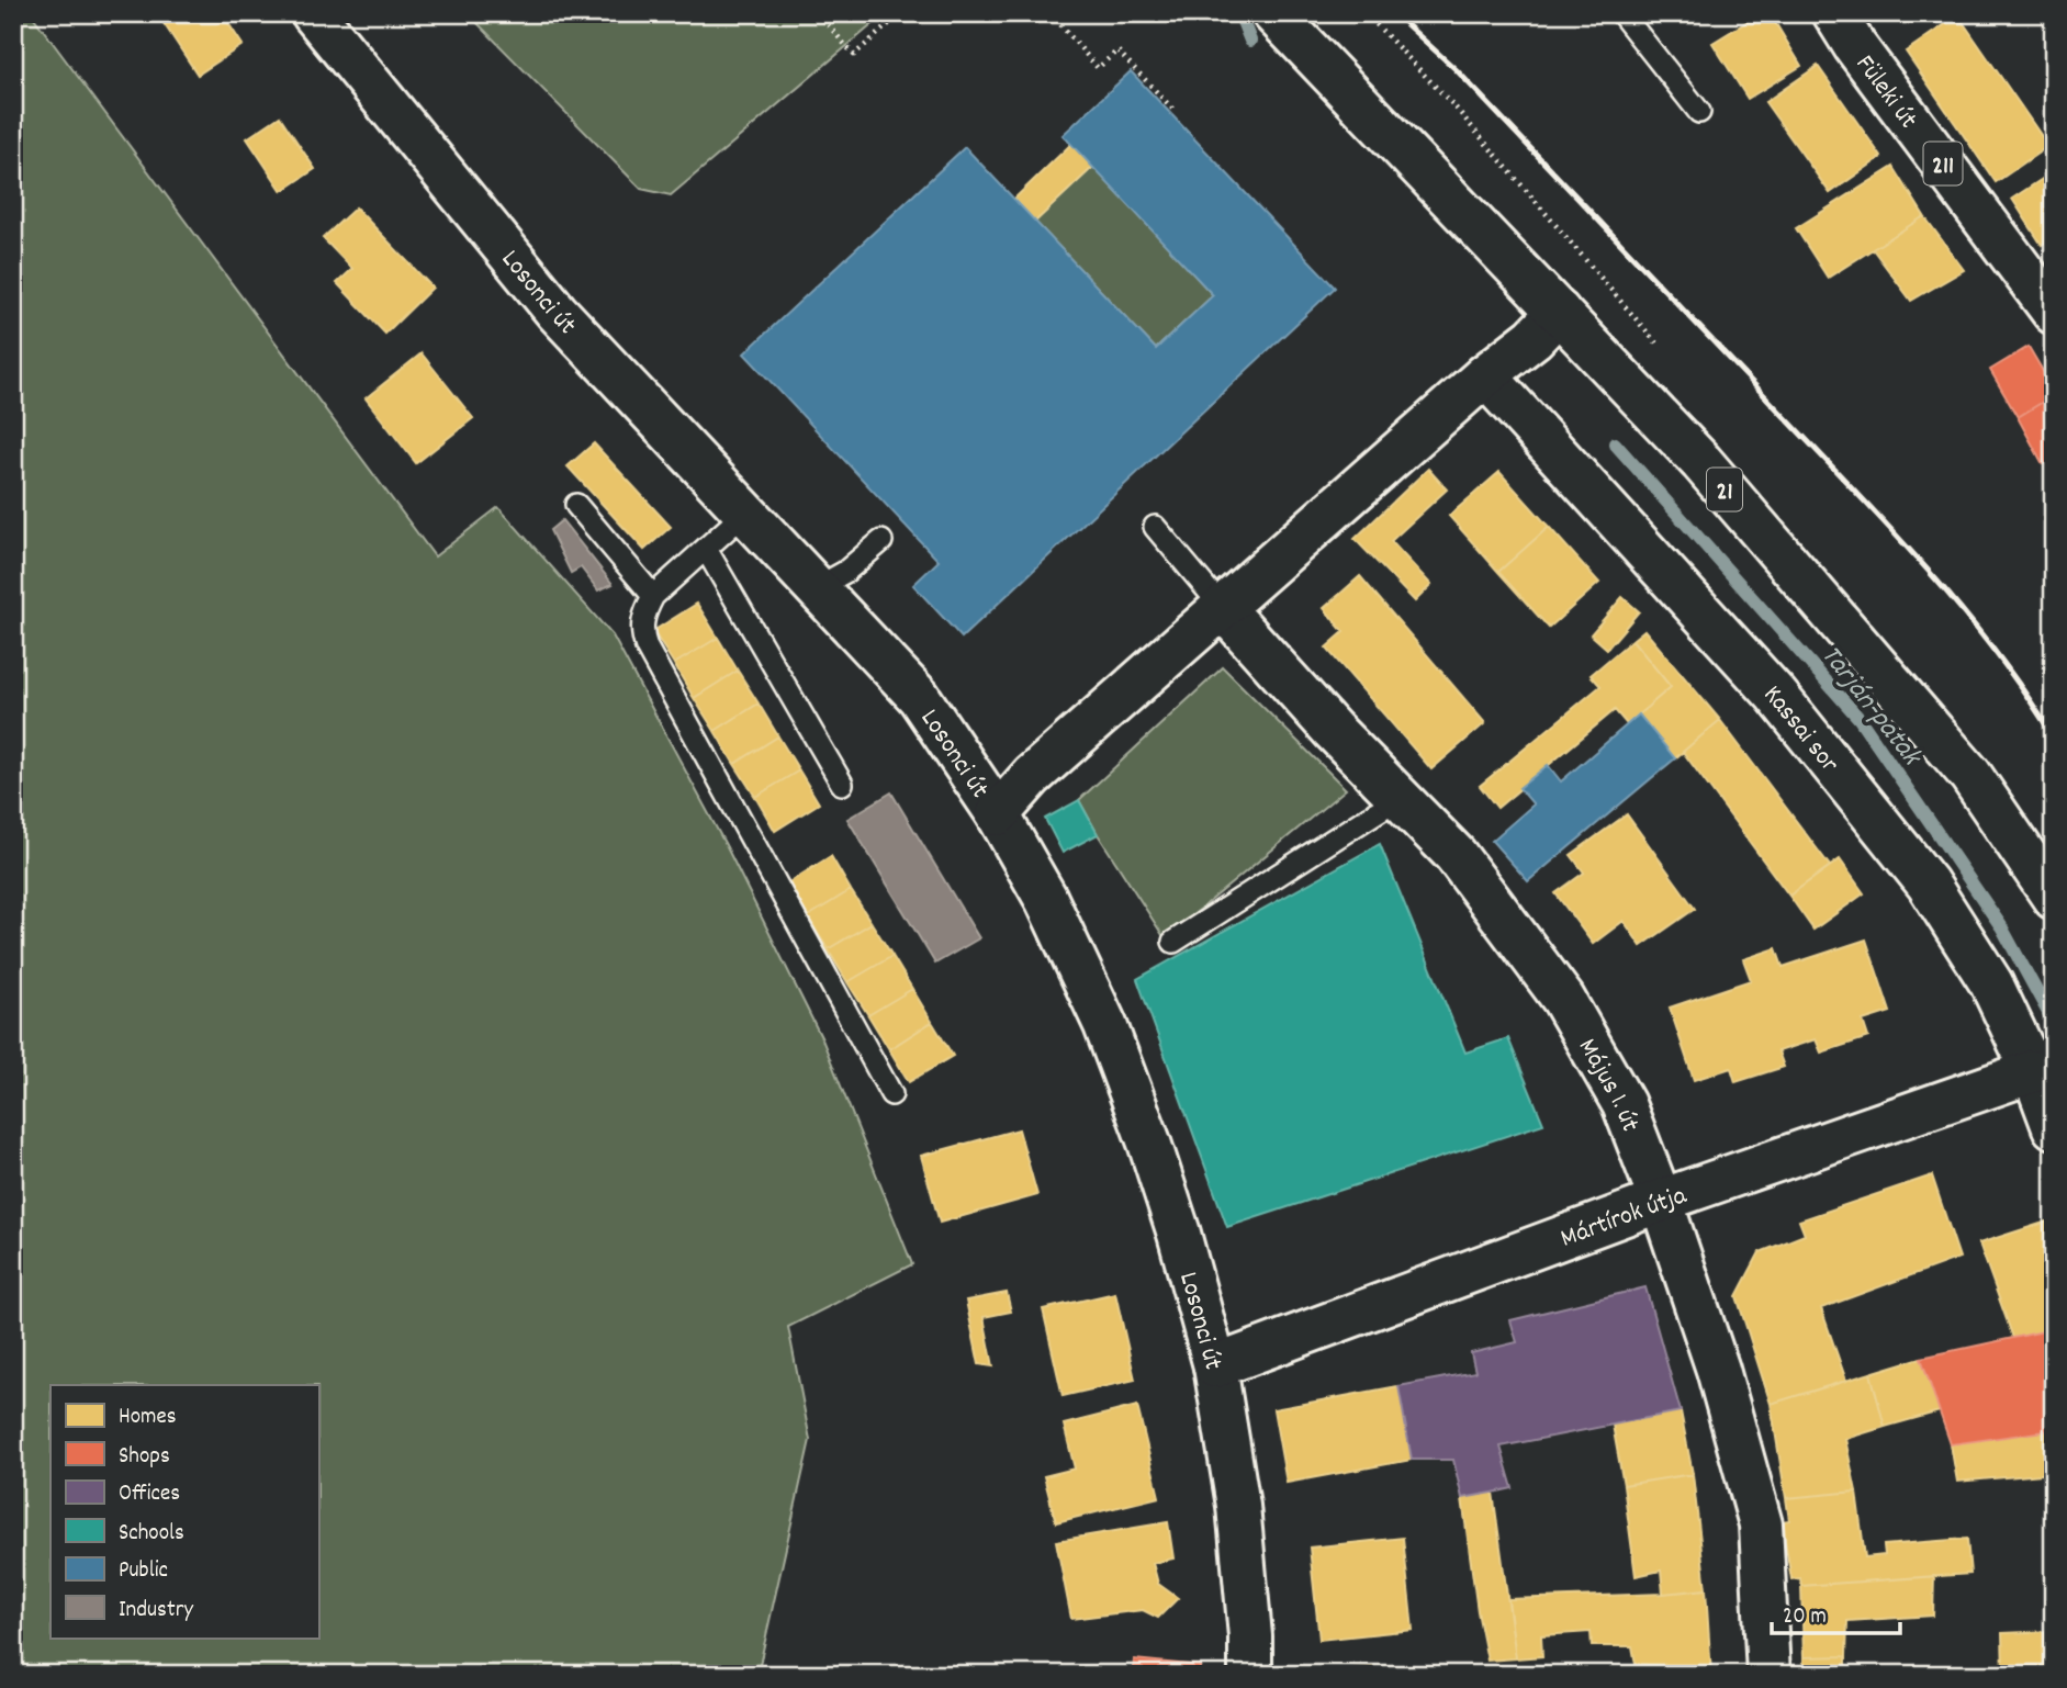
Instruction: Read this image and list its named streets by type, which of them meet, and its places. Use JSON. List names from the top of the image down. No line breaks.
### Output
{"streets":{"street":["Füleki út","211","Losonci út","21","Kassai sor","Május 1. út","Mártírok útja"]},"crossings":[["Losonci út","Mártírok útja"],["Kassai sor","Mártírok útja"],["Május 1. út","Mártírok útja"]],"water":["Tarján-patak"],"legend":["Homes","Shops","Offices","Schools","Public","Industry"],"scale_bar":"20 m"}
